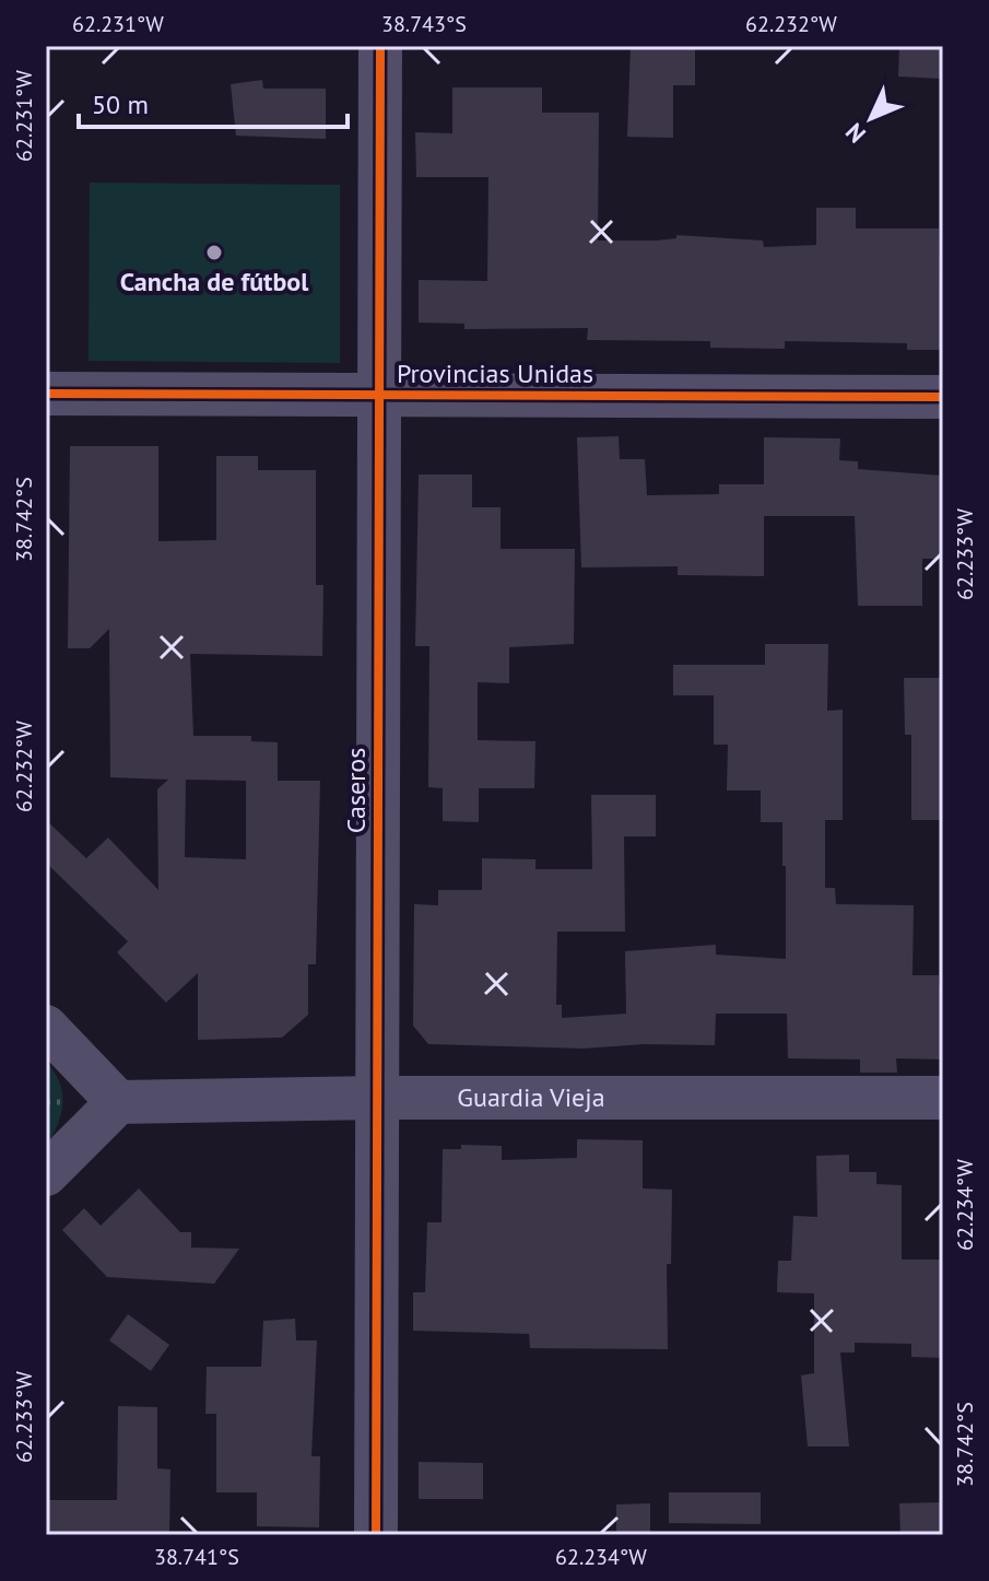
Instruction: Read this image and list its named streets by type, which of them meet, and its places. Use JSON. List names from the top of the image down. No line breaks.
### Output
{"streets":{"street":["Provincias Unidas","Caseros","Guardia Vieja"]},"crossings":[["Provincias Unidas","Caseros"],["Caseros","Guardia Vieja"]],"places":["Cancha de fútbol"],"scale_bar":"50 m","north":"bottom left","coordinates":["62.231°W","38.743°S","62.232°W","38.742°S","62.233°W","62.234°W","38.741°S"]}
